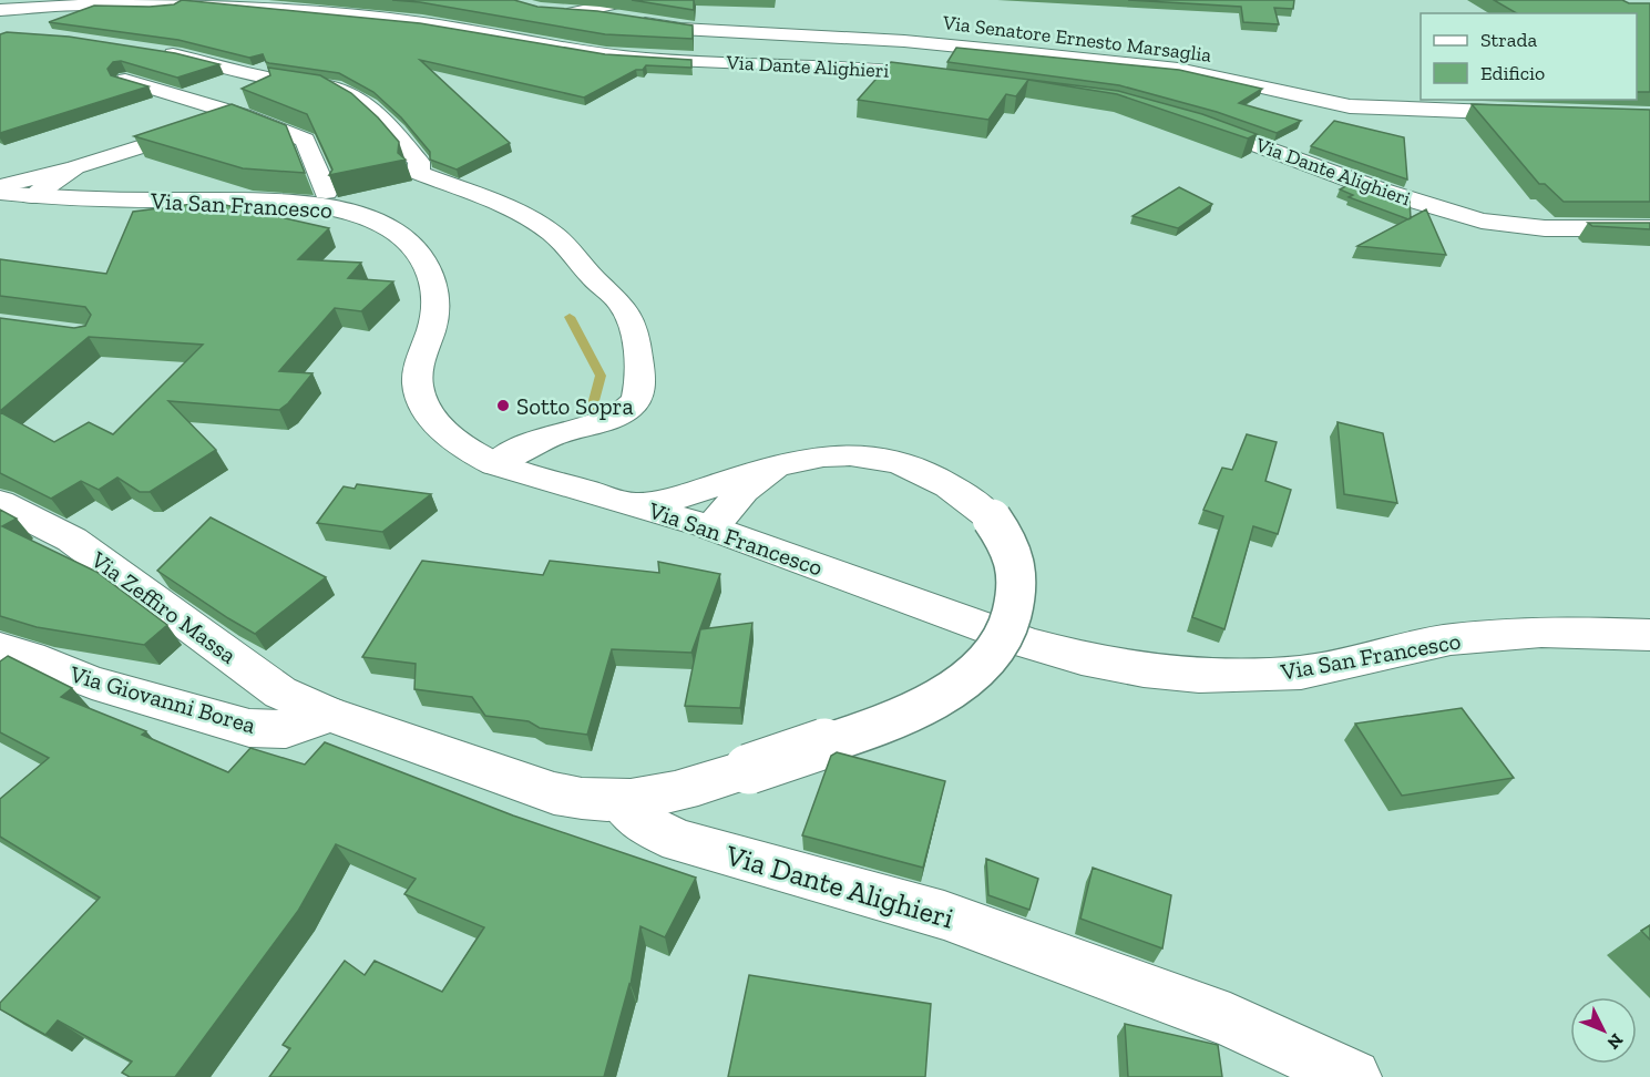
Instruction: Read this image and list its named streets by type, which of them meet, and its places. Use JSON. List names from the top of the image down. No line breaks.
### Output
{"streets":{"street":["Via Senatore Ernesto Marsaglia","Via Dante Alighieri","Via San Francesco","Via Zeffiro Massa","Via Giovanni Borea"]},"crossings":[["Via Zeffiro Massa","Via Giovanni Borea"]],"places":["Sotto Sopra"],"legend":["Strada","Edificio"],"north":"bottom right"}
